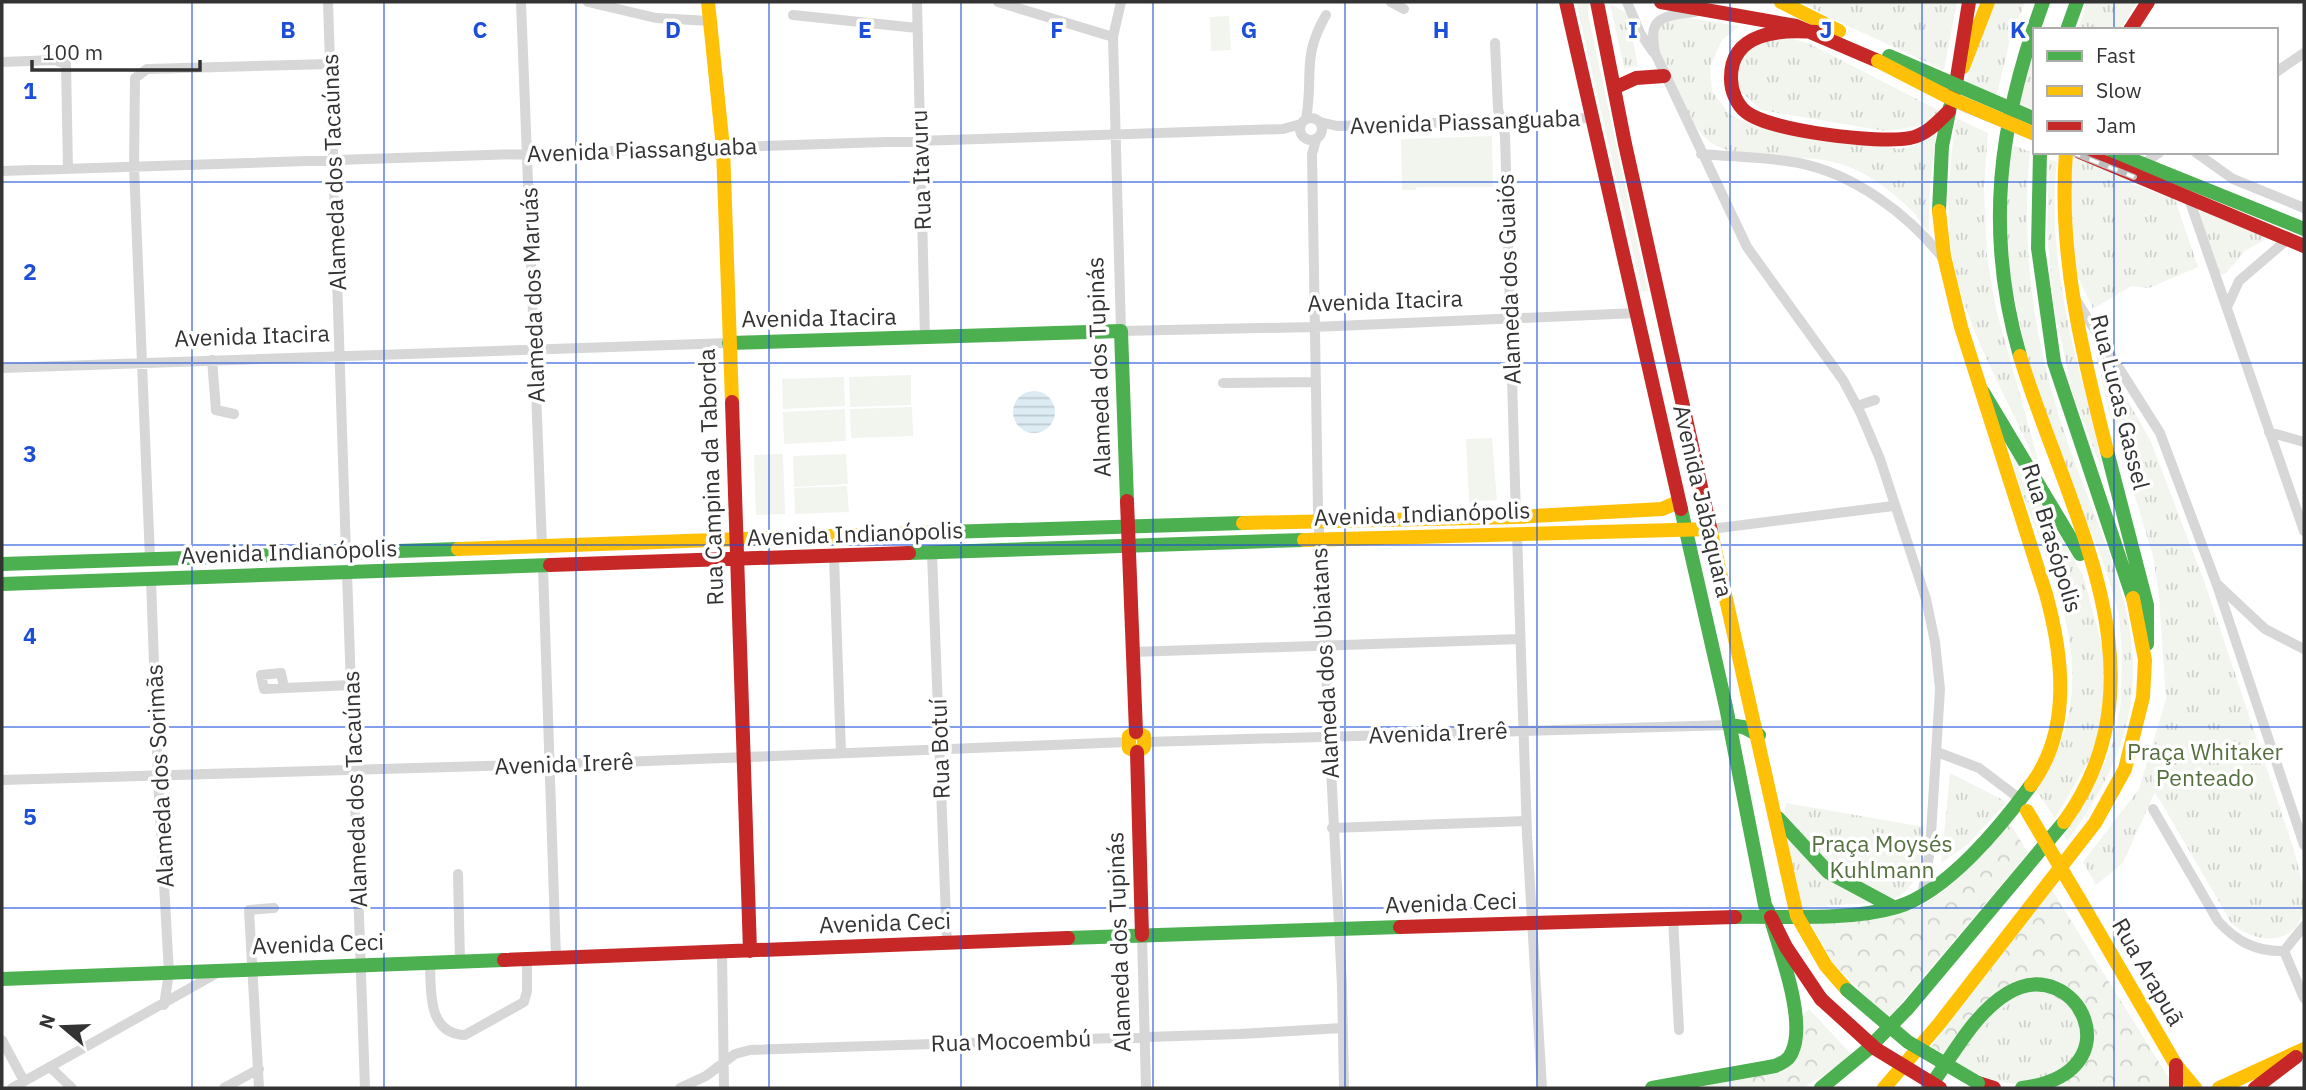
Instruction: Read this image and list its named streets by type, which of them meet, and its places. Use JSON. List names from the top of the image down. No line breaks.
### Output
{"streets":{"main road":["Avenida Itacira","Alameda dos Tupinás","Rua Lucas Gassel","Rua Campina da Taborda","Avenida Jabaquara","Avenida Indianópolis","Rua Brasópolis","Avenida Ceci","Rua Arapuã"],"street":["Avenida Piassanguaba","Rua Itavuru","Alameda dos Tacaúnas","Alameda dos Guaiós","Alameda dos Maruás","Alameda dos Ubiatans","Avenida Irerê","Rua Botuí","Alameda dos Sorimãs","Rua Mocoembú"]},"crossings":[["Avenida Piassanguaba","Rua Itavuru"],["Avenida Piassanguaba","Alameda dos Tacaúnas"],["Avenida Piassanguaba","Alameda dos Guaiós"],["Avenida Piassanguaba","Alameda dos Maruás"],["Avenida Piassanguaba","Alameda dos Tupinás"],["Avenida Piassanguaba","Rua Campina da Taborda"],["Avenida Piassanguaba","Avenida Jabaquara"],["Avenida Piassanguaba","Alameda dos Ubiatans"],["Rua Itavuru","Avenida Itacira"],["Alameda dos Tacaúnas","Avenida Itacira"],["Alameda dos Tacaúnas","Avenida Indianópolis"],["Alameda dos Tacaúnas","Avenida Irerê"],["Alameda dos Tacaúnas","Avenida Ceci"],["Alameda dos Guaiós","Avenida Itacira"],["Alameda dos Guaiós","Avenida Indianópolis"],["Alameda dos Maruás","Avenida Itacira"],["Alameda dos Maruás","Avenida Indianópolis"],["Avenida Itacira","Alameda dos Tupinás"],["Avenida Itacira","Rua Campina da Taborda"],["Avenida Itacira","Avenida Jabaquara"],["Avenida Itacira","Alameda dos Ubiatans"],["Alameda dos Tupinás","Avenida Indianópolis"],["Alameda dos Tupinás","Avenida Irerê"],["Alameda dos Tupinás","Avenida Ceci"],["Alameda dos Tupinás","Rua Mocoembú"],["Rua Campina da Taborda","Avenida Indianópolis"],["Rua Campina da Taborda","Avenida Irerê"],["Rua Campina da Taborda","Avenida Ceci"],["Avenida Jabaquara","Avenida Indianópolis"],["Avenida Jabaquara","Rua Brasópolis"],["Avenida Jabaquara","Avenida Irerê"],["Avenida Jabaquara","Avenida Ceci"],["Avenida Indianópolis","Alameda dos Ubiatans"],["Avenida Indianópolis","Rua Botuí"],["Avenida Indianópolis","Alameda dos Sorimãs"],["Rua Brasópolis","Avenida Ceci"],["Rua Brasópolis","Rua Arapuã"],["Alameda dos Ubiatans","Avenida Irerê"],["Alameda dos Ubiatans","Avenida Ceci"],["Alameda dos Ubiatans","Rua Mocoembú"],["Avenida Irerê","Rua Botuí"],["Avenida Irerê","Alameda dos Sorimãs"],["Rua Botuí","Avenida Ceci"],["Alameda dos Sorimãs","Avenida Ceci"]],"parks":["Praça Whitaker Penteado","Praça Moysés Kuhlmann"],"legend":["Fast","Slow","Jam"],"scale_bar":"100 m","north":"left","grid":{"columns":["B","C","D","E","F","G","H","I","J","K"],"rows":["1","2","3","4","5"]}}
